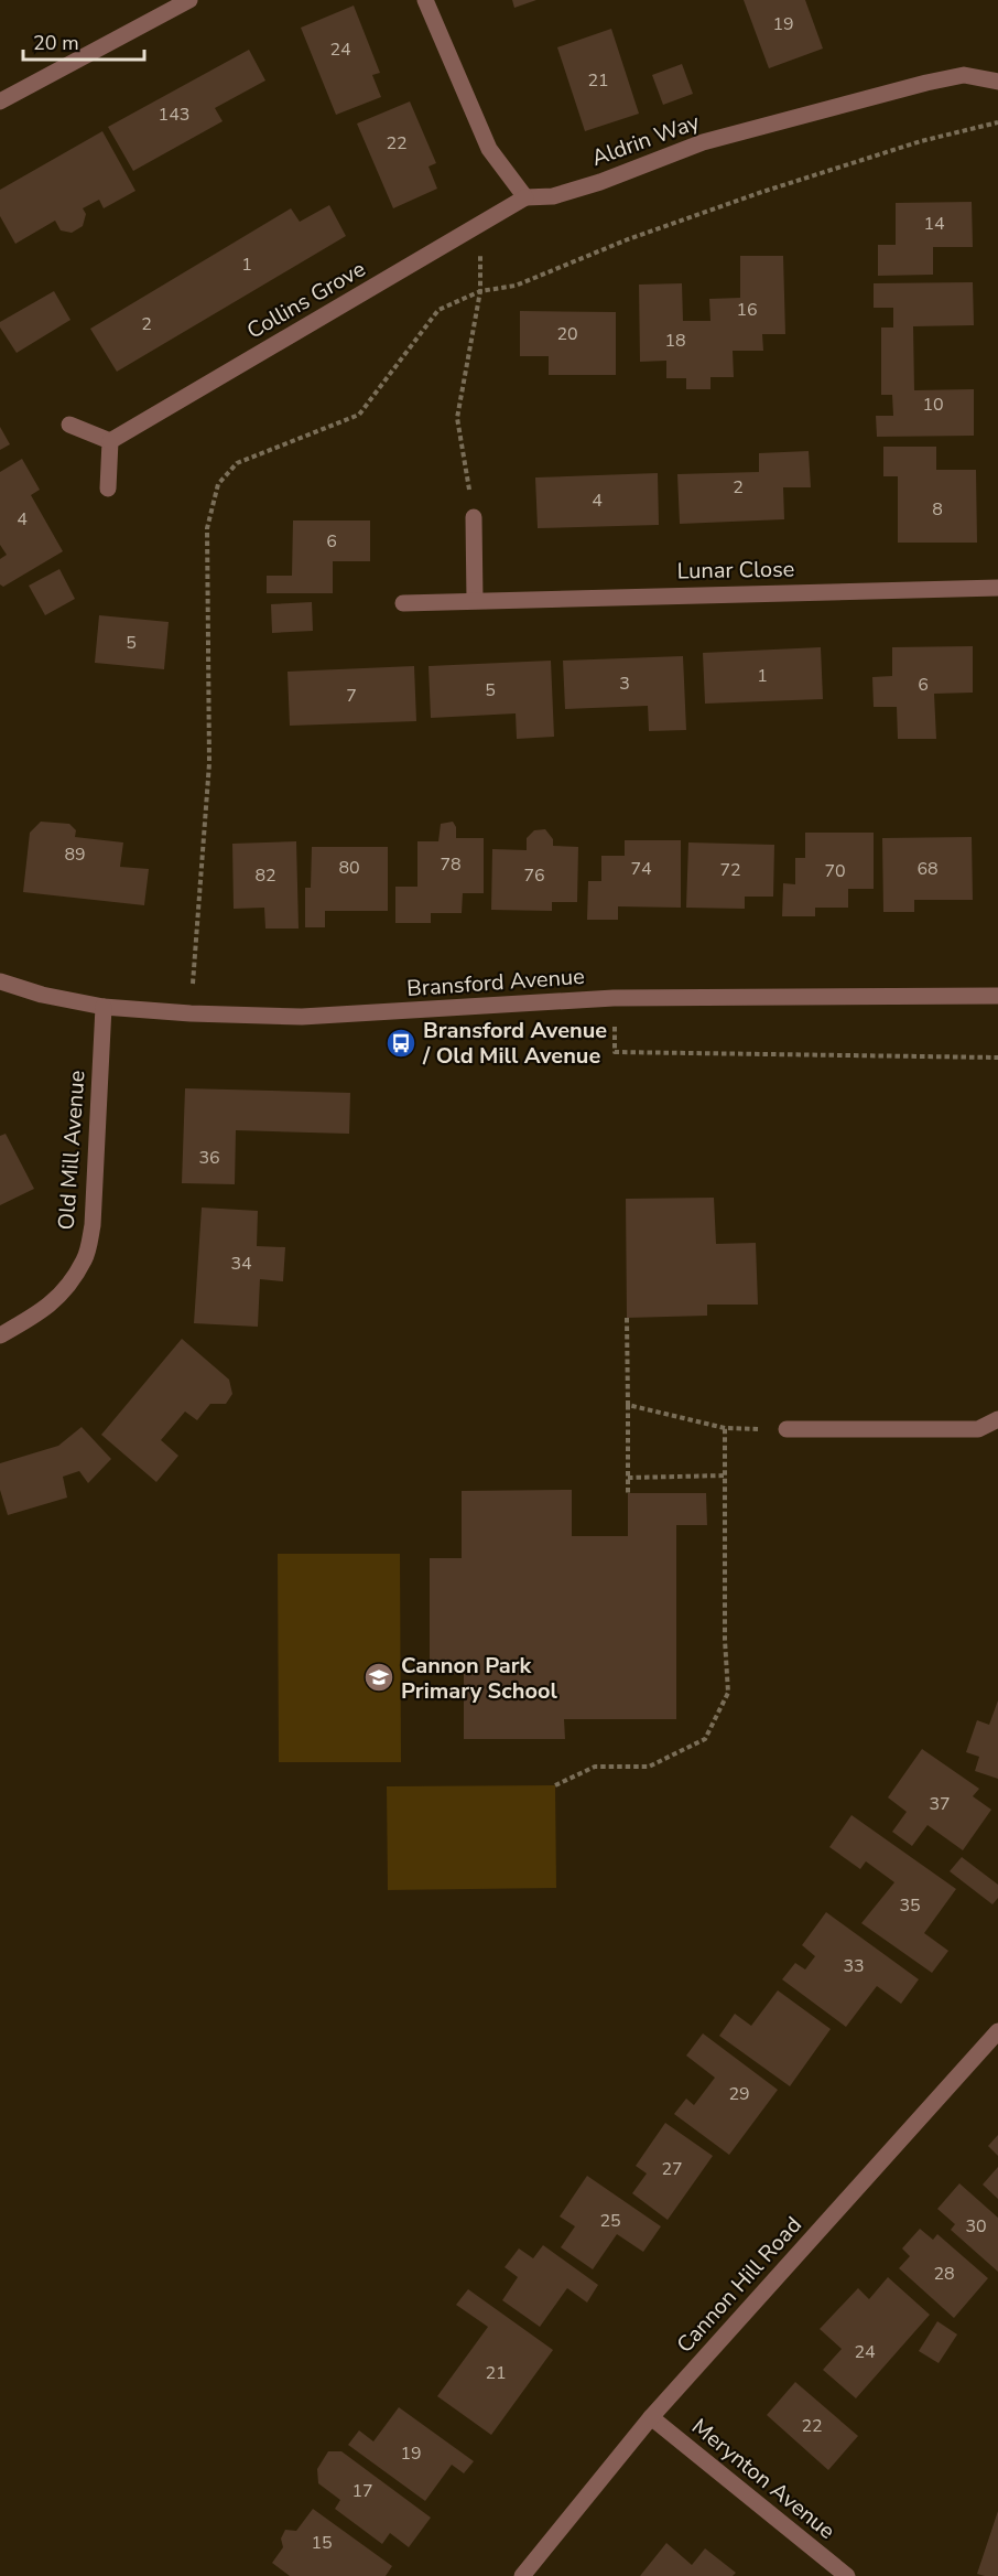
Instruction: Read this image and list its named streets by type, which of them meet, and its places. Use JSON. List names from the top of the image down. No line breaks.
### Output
{"streets":{"street":["Aldrin Way","Collins Grove","Lunar Close","Bransford Avenue","Old Mill Avenue","Cannon Hill Road","Merynton Avenue"]},"crossings":[["Aldrin Way","Collins Grove"],["Bransford Avenue","Old Mill Avenue"],["Cannon Hill Road","Merynton Avenue"]],"places":{"bus stop":["Bransford Avenue / Old Mill Avenue"],"school or university":["Cannon Park Primary School"]},"house_numbers":["19","24","21","143","22","14","1","16","2","20","18","10","2","4","8","4","6","5","1","3","6","5","7","89","78","80","74","68","72","70","82","76","36","34","37","35","33","29","27","25","30","28","24","21","22","19","17","15"],"scale_bar":"20 m"}
